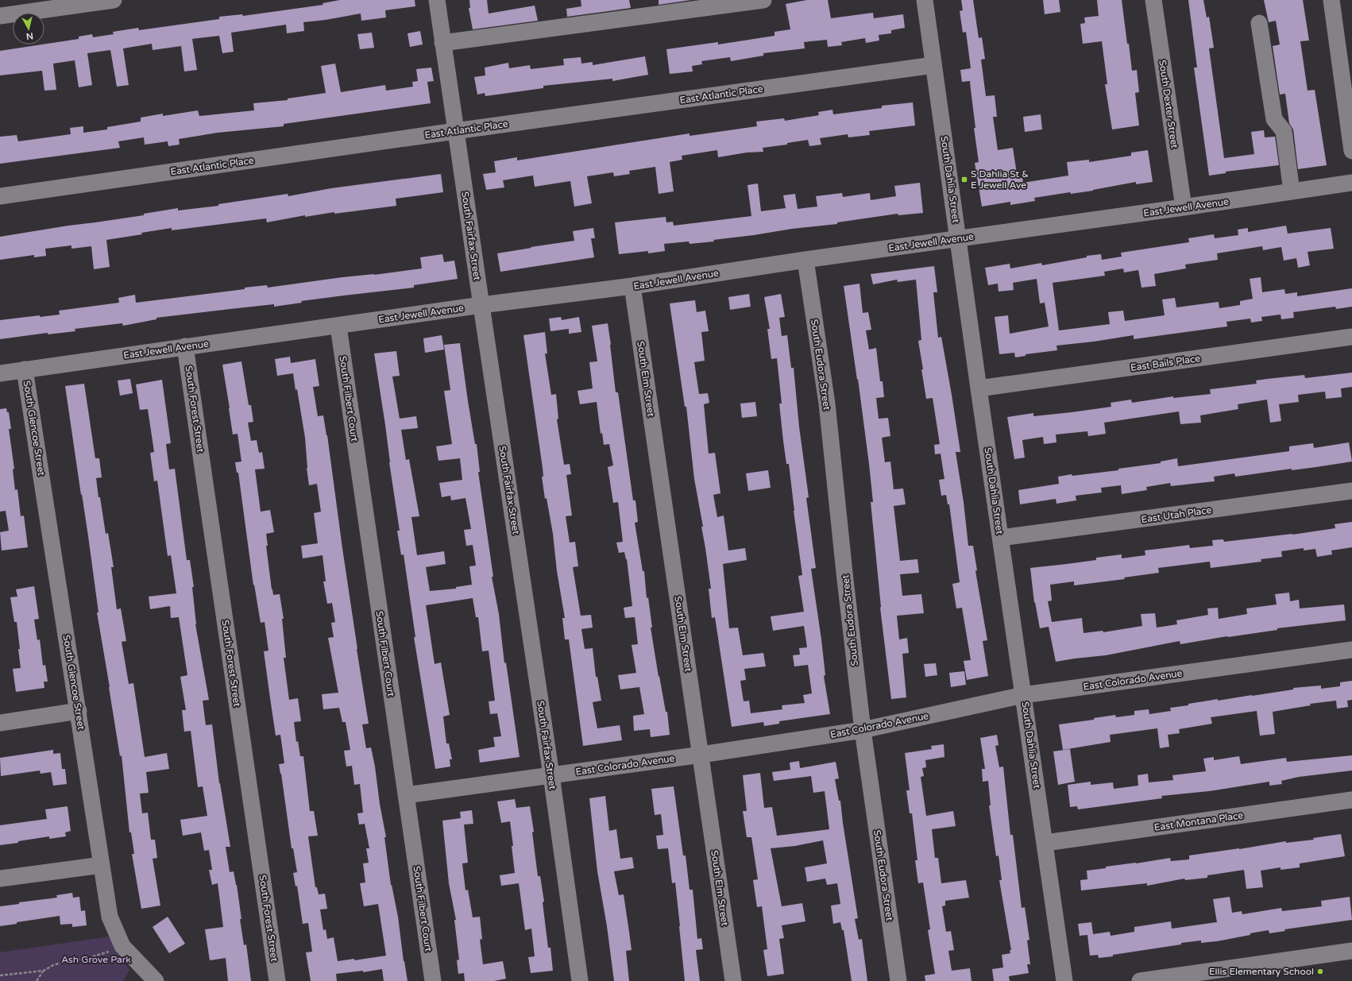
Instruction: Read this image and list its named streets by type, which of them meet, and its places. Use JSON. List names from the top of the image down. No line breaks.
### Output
{"streets":{"street":["East Atlantic Place","South Dexter Street","South Dahlia Street","East Jewell Avenue","South Fairfax Street","East Bails Place","South Eudora Street","South Elm Street","South Filbert Court","South Forest Street","South Glencoe Street","East Utah Place","East Colorado Avenue","East Montana Place"]},"crossings":[["East Atlantic Place","South Dahlia Street"],["East Atlantic Place","South Fairfax Street"],["South Dexter Street","East Jewell Avenue"],["South Dahlia Street","East Jewell Avenue"],["South Dahlia Street","East Bails Place"],["South Dahlia Street","East Utah Place"],["South Dahlia Street","East Colorado Avenue"],["South Dahlia Street","East Montana Place"],["East Jewell Avenue","South Fairfax Street"],["East Jewell Avenue","South Eudora Street"],["East Jewell Avenue","South Elm Street"],["East Jewell Avenue","South Filbert Court"],["East Jewell Avenue","South Forest Street"],["East Jewell Avenue","South Glencoe Street"],["South Fairfax Street","East Colorado Avenue"],["South Eudora Street","East Colorado Avenue"],["South Elm Street","East Colorado Avenue"],["South Filbert Court","East Colorado Avenue"]],"parks":["Ash Grove Park"],"places":{"transit":["S Dahlia St & E Jewell Ave"],"other":["Ellis Elementary School"]},"north":"bottom"}
